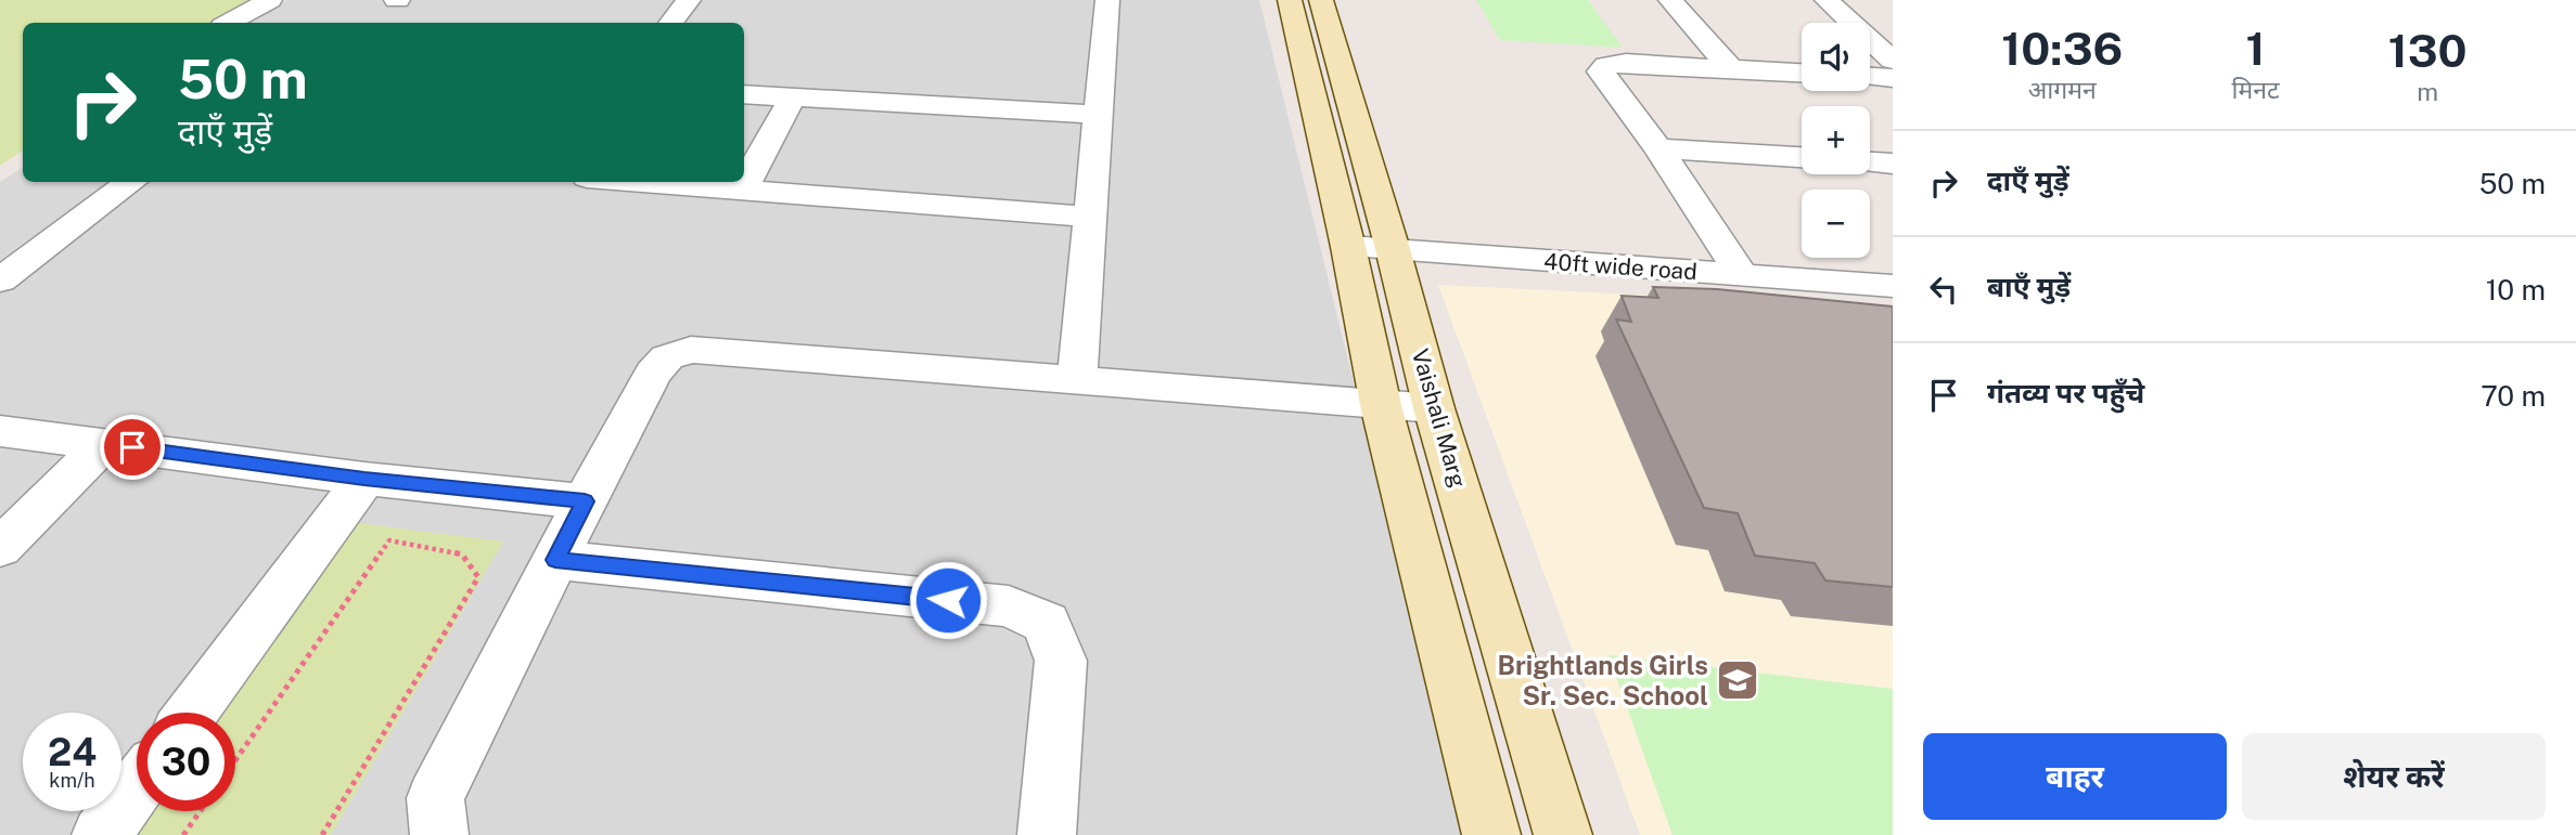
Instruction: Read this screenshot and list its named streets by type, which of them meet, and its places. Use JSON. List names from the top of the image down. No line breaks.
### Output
{"streets":{"street":["40ft wide road","Vaishali Marg"]},"crossings":[["40ft wide road","Vaishali Marg"]],"places":{"school or university":["Brightlands Girls Sr. Sec. School"]},"page":{"eta":["10:36","आगमन","1","मिनट","130","m"],"map_buttons":["+","−"],"turn":["50 m","दाएँ मुड़ें"],"list":[{"name":"दाएँ मुड़ें","value":"50 m"},{"name":"बाएँ मुड़ें","value":"10 m"},{"name":"गंतव्य पर पहुँचे","value":"70 m"}],"speed":"24 km/h","limit":"30","buttons":["बाहर","शेयर करें"]}}
